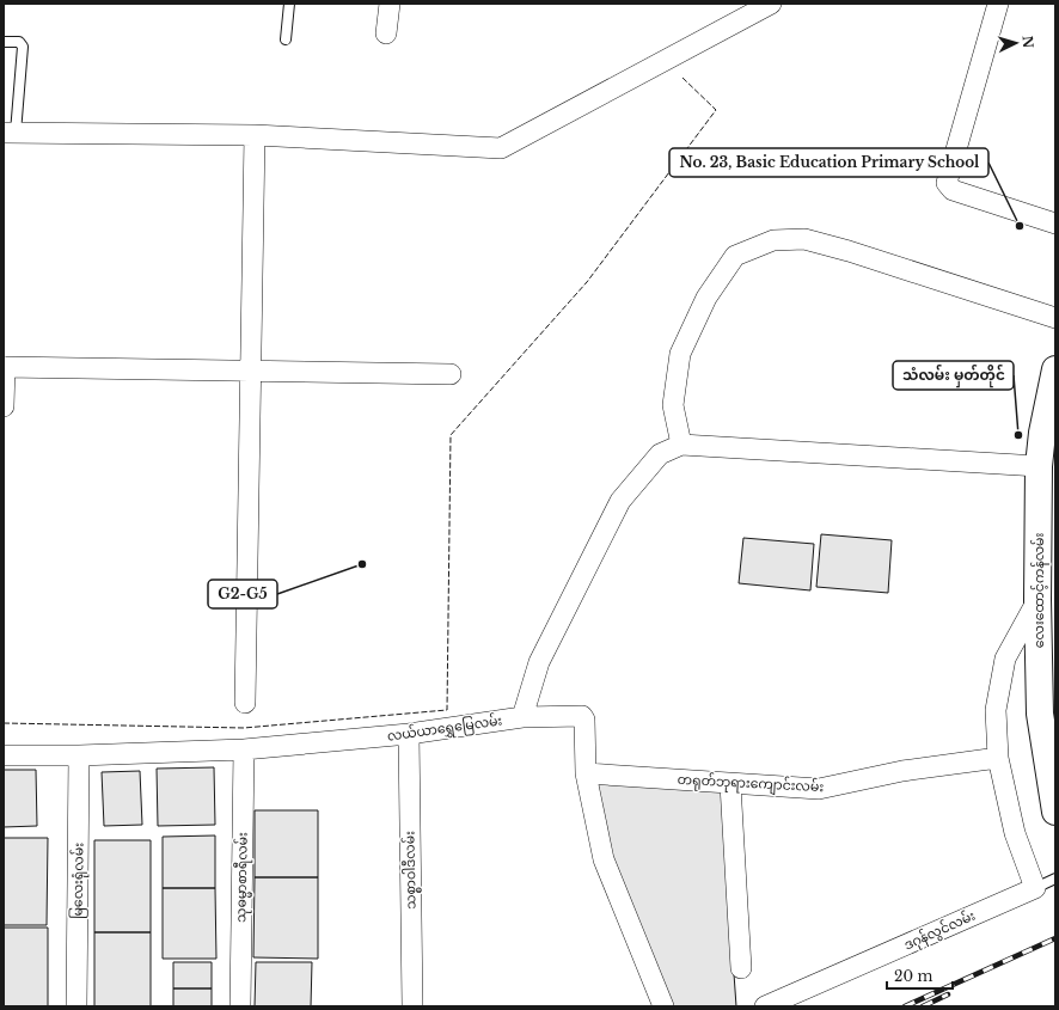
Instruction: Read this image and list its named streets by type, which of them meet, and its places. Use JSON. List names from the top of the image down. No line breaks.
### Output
{"streets":{"main road":["လေးထောင့်ကန်လမ်း"],"street":["လယ်ယာရွှေမြေလမ်း","တရုတ်ဘုရားကျောင်းလမ်း","သစ္စာဝါဒီလမ်း","သုဓမ္မာစာရီလမ်း","မြလေးရုံလမ်း","ဒဂုန်လွင်လမ်း"]},"crossings":[["လယ်ယာရွှေမြေလမ်း","တရုတ်ဘုရားကျောင်းလမ်း"],["လယ်ယာရွှေမြေလမ်း","သစ္စာဝါဒီလမ်း"],["လယ်ယာရွှေမြေလမ်း","သုဓမ္မာစာရီလမ်း"],["လယ်ယာရွှေမြေလမ်း","မြလေးရုံလမ်း"]],"places":["No. 23, Basic Education Primary School","သံလမ်း မှတ်တိုင်","G2-G5"],"scale_bar":"20 m","north":"right"}
